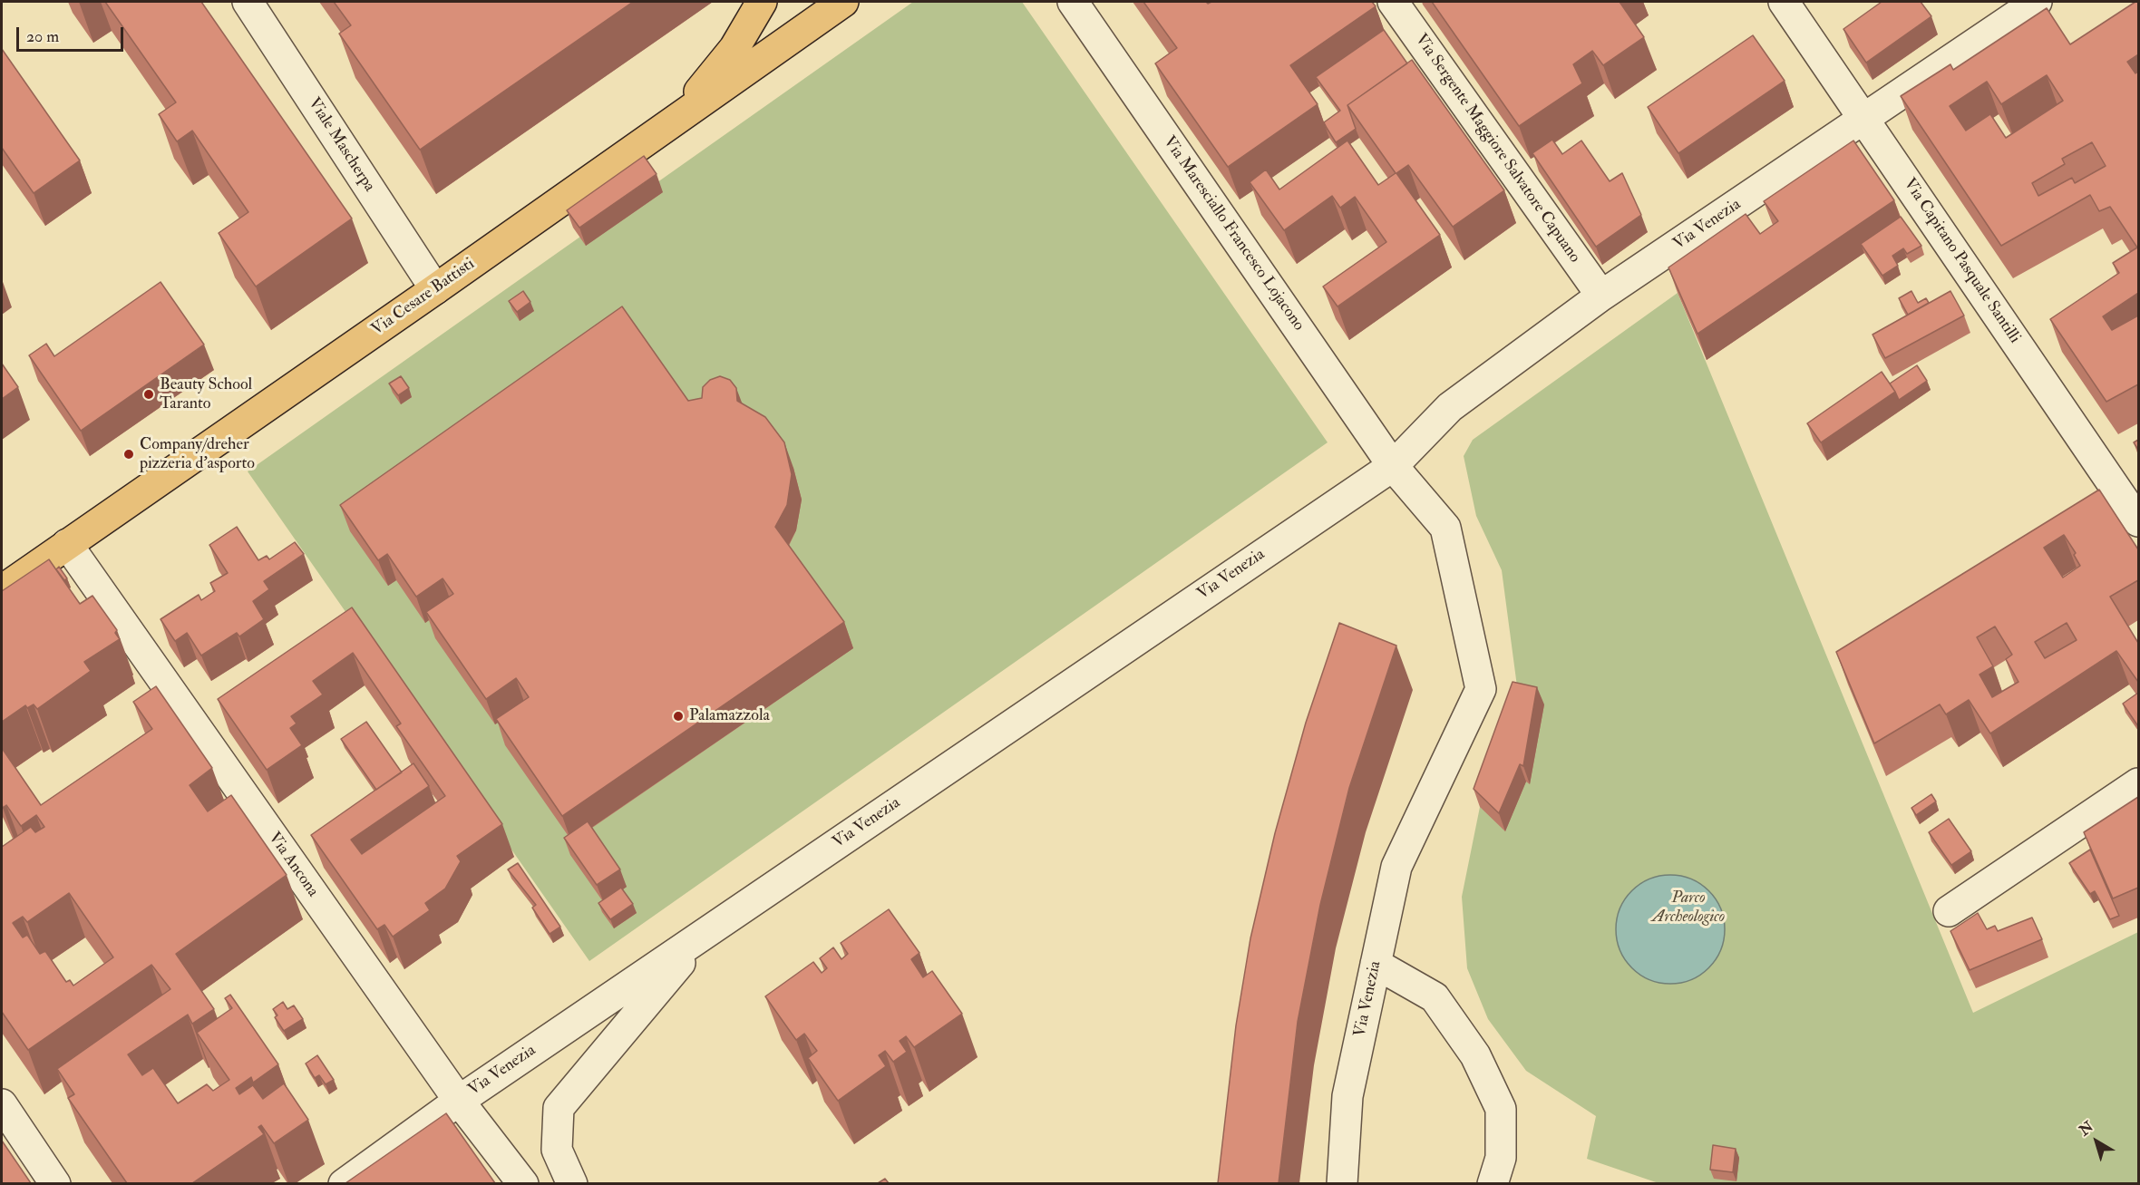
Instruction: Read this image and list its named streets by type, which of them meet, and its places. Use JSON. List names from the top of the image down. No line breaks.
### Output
{"streets":{"main road":["Via Cesare Battisti"],"street":["Viale Mascherpa","Via Sergente Maggiore Salvatore Capuano","Via Venezia","Via Maresciallo Francesco Lojacono","Via Capitano Pasquale Santilli","Via Ancona"]},"crossings":[["Viale Mascherpa","Via Cesare Battisti"],["Via Sergente Maggiore Salvatore Capuano","Via Venezia"],["Via Venezia","Via Maresciallo Francesco Lojacono"],["Via Venezia","Via Capitano Pasquale Santilli"],["Via Venezia","Via Ancona"],["Via Cesare Battisti","Via Ancona"]],"parks":["Parco Archeologico"],"places":["Beauty School Taranto","Company/dreher pizzeria d'asporto","Palamazzola"],"scale_bar":"20 m","north":"top left"}
